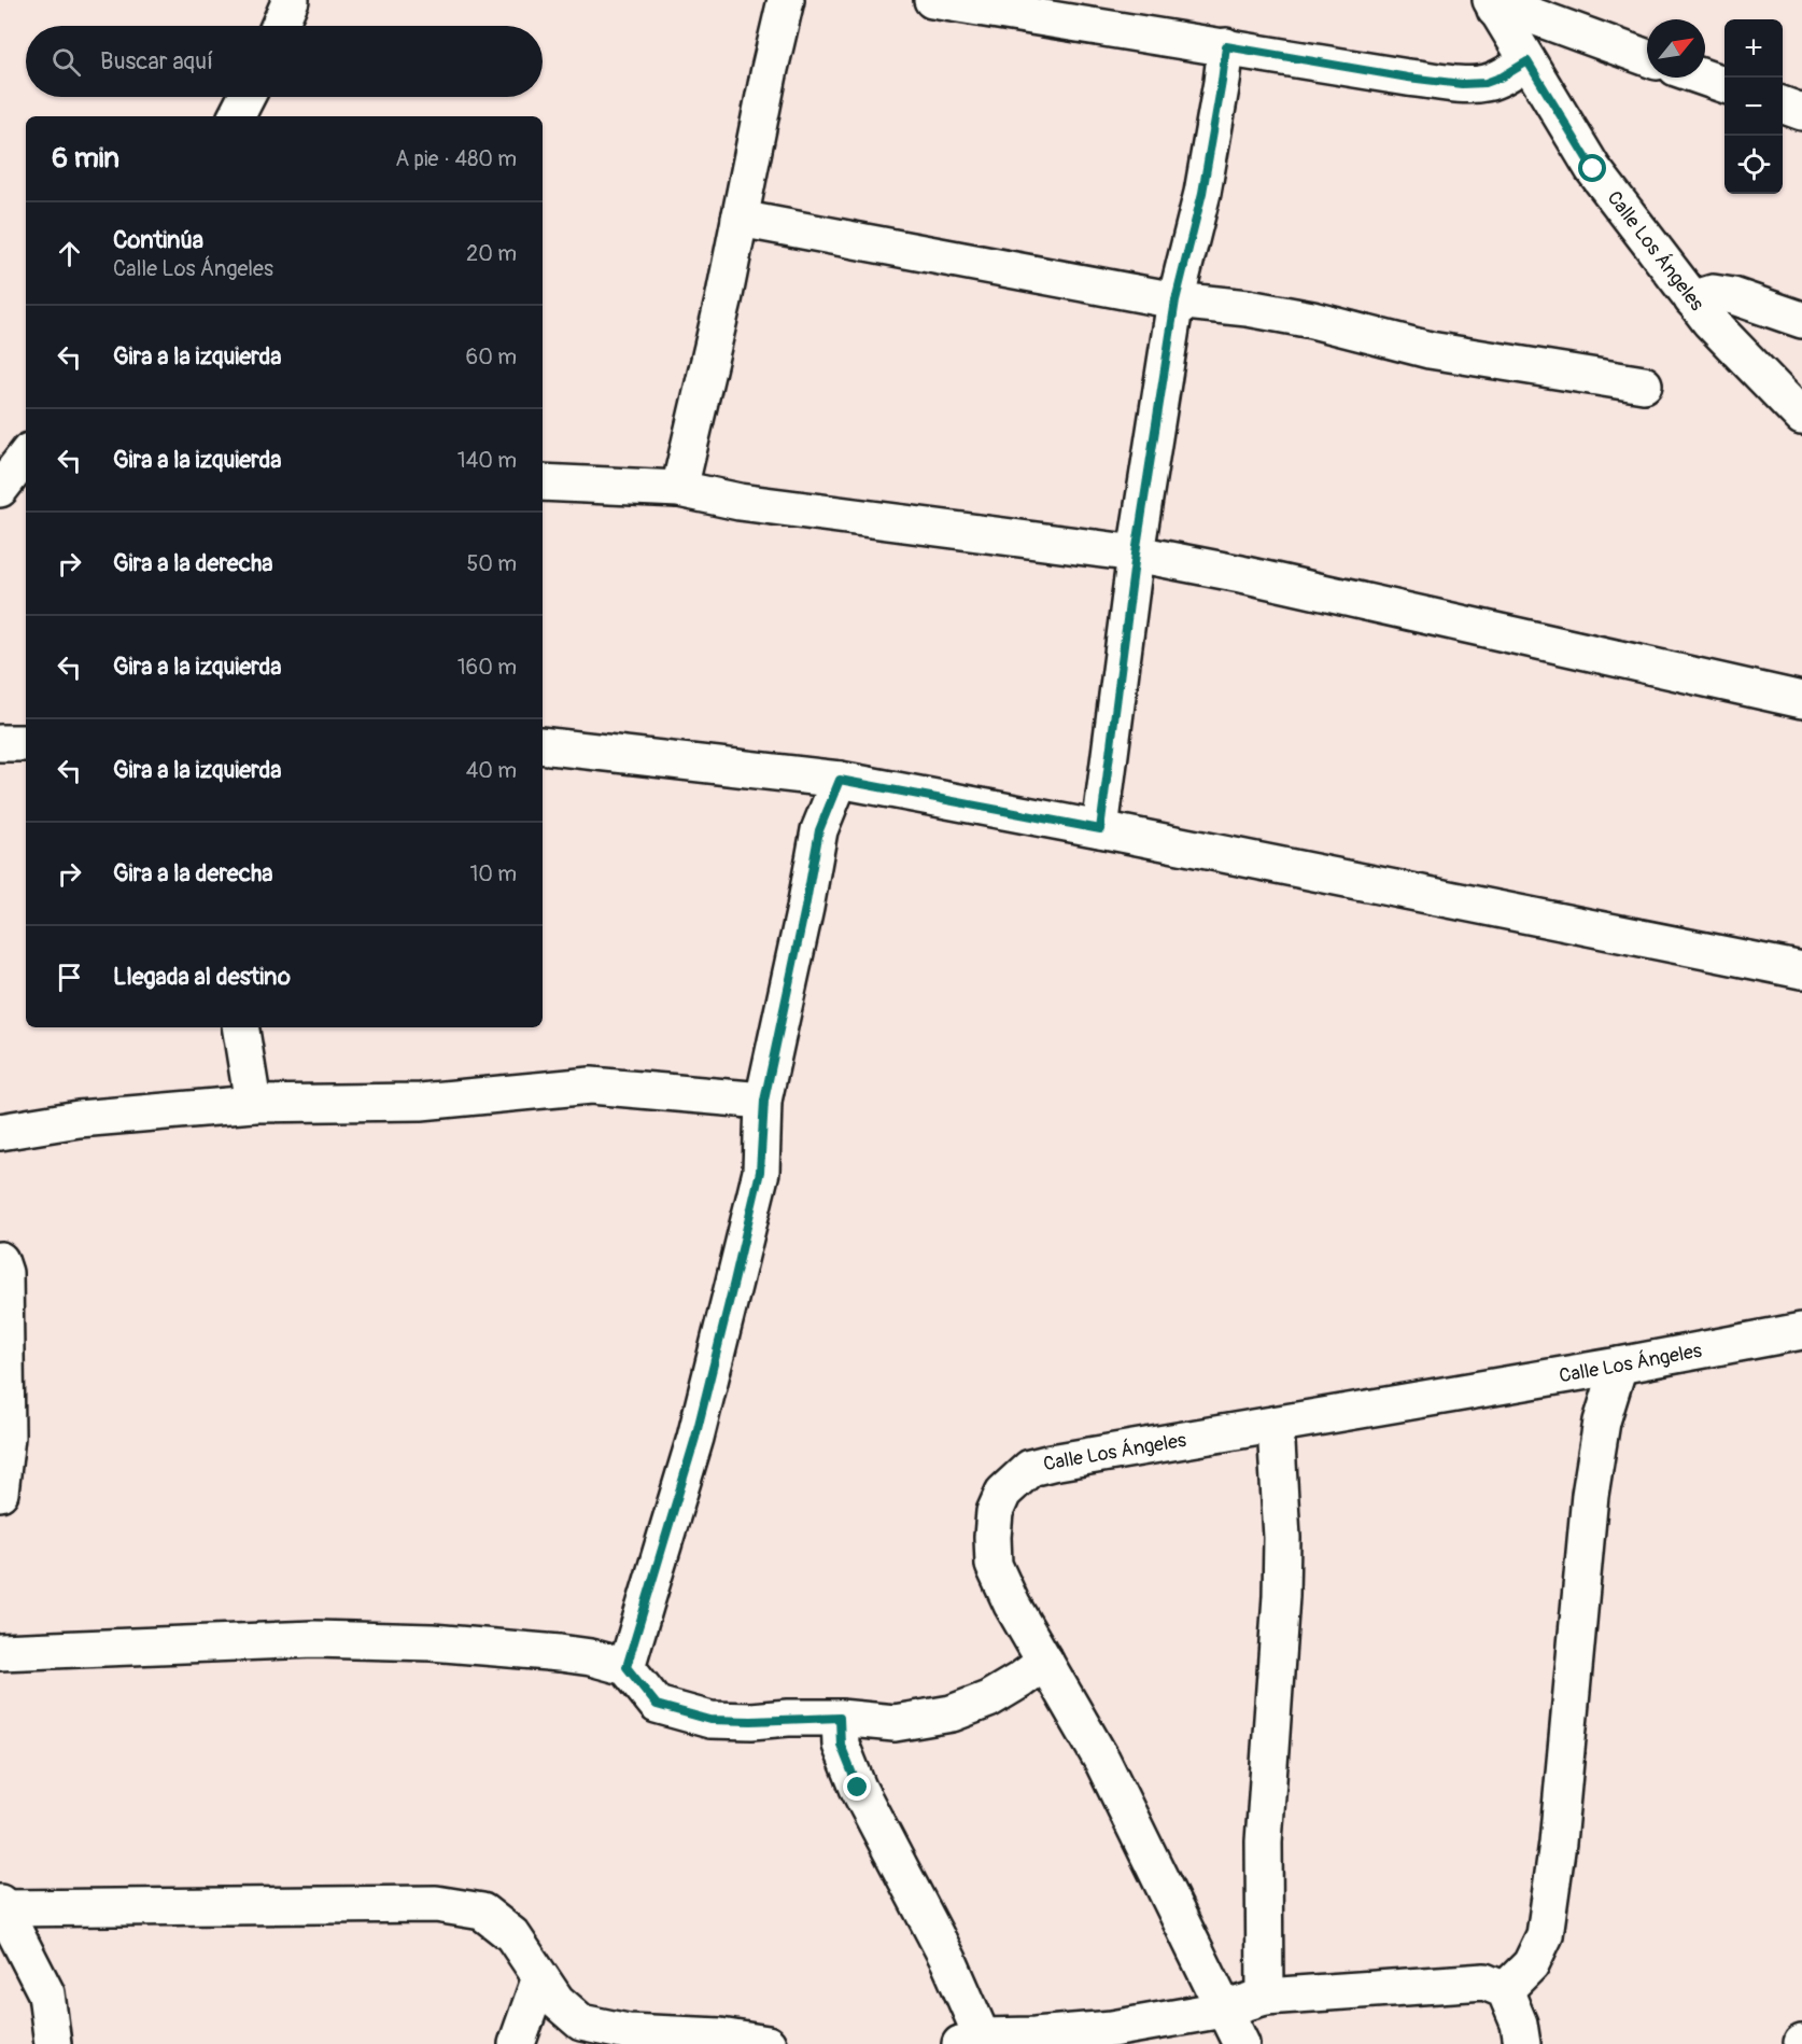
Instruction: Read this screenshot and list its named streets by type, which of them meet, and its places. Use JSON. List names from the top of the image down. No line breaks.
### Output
{"streets":{"street":["Calle Los Ángeles"]},"north":"top right","page":{"map_buttons":["+","−"],"search":"Buscar aquí","heading":["6 min","A pie · 480 m"],"list":[["Continúa","Calle Los Ángeles","20 m"],["Gira a la izquierda","60 m"],["Gira a la izquierda","140 m"],["Gira a la derecha","50 m"],["Gira a la izquierda","160 m"],["Gira a la izquierda","40 m"],["Gira a la derecha","10 m"],"Llegada al destino"]}}
